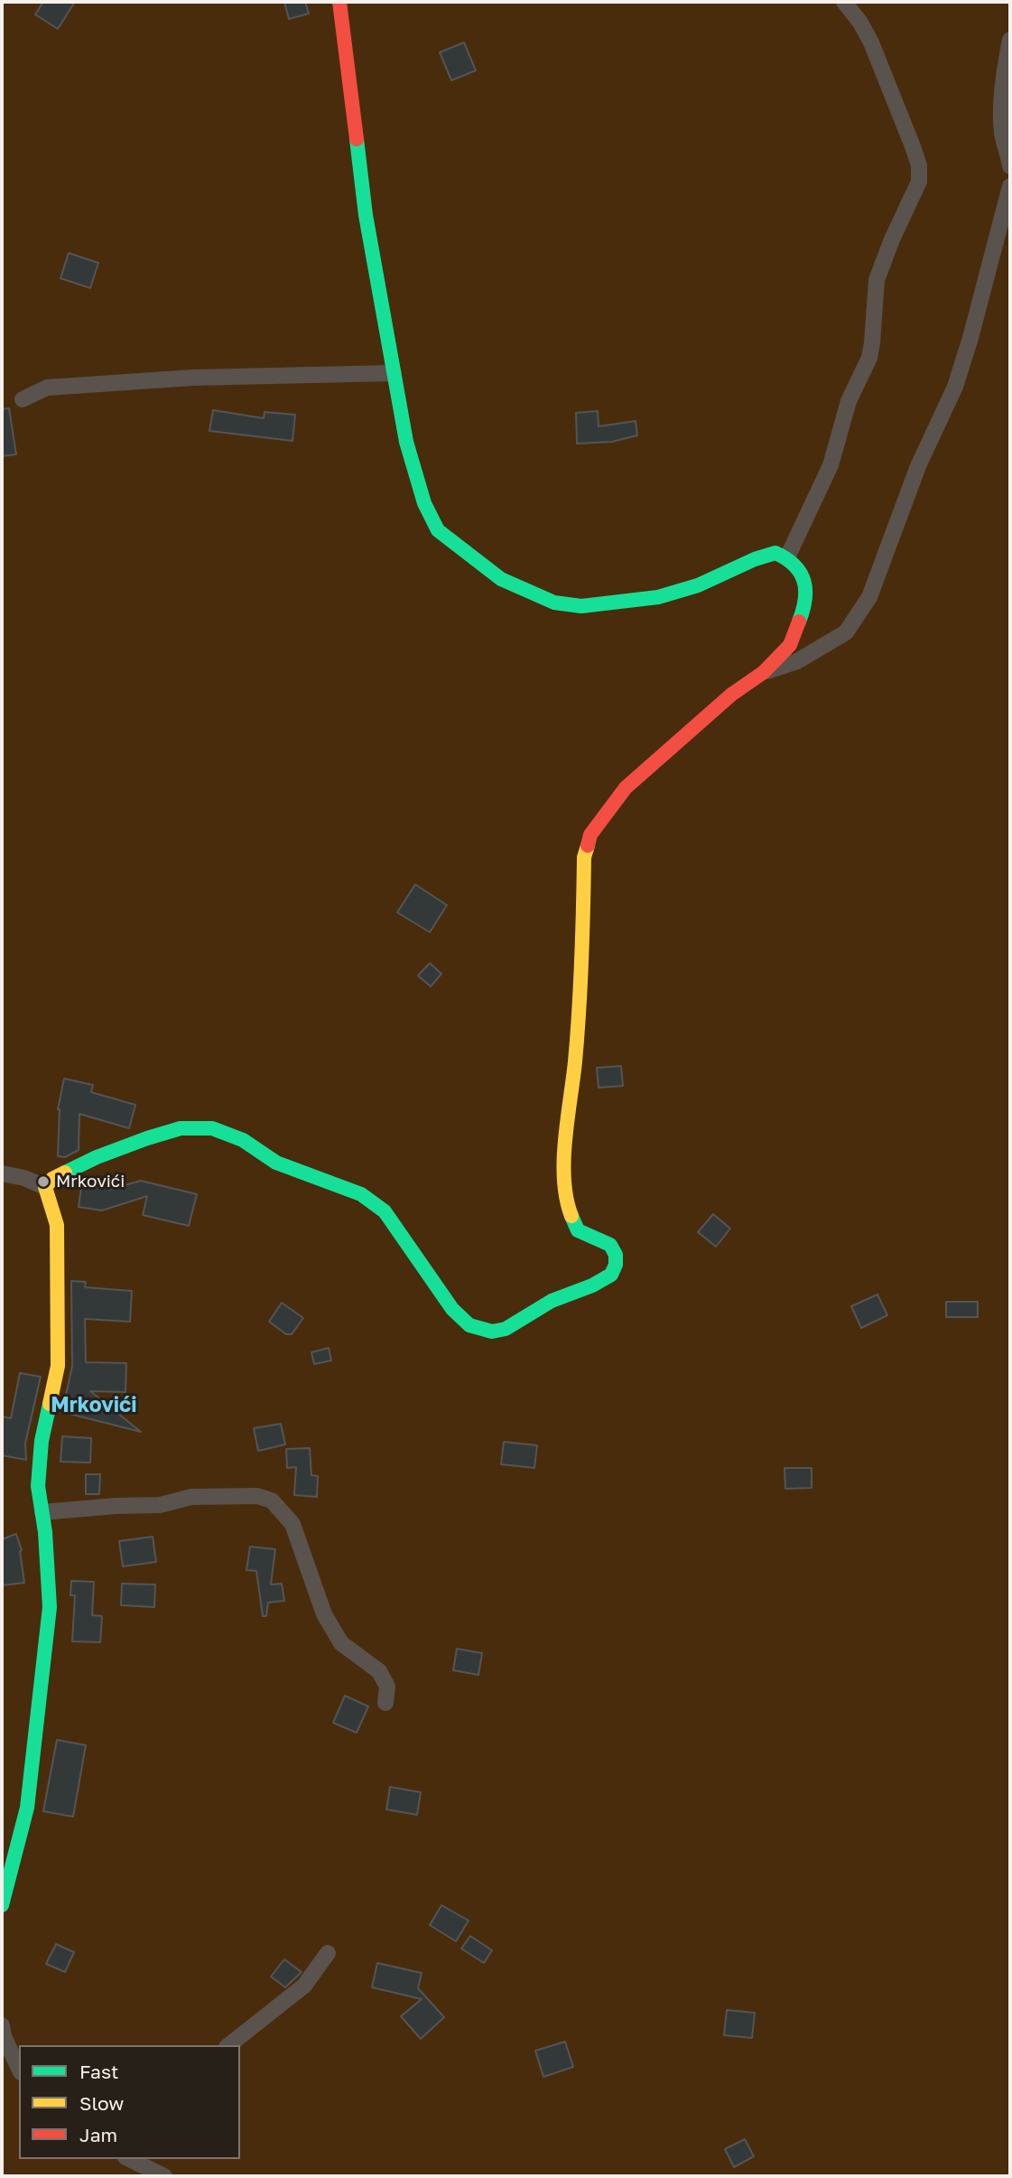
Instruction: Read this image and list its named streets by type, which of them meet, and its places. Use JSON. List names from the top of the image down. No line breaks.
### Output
{"districts":["Mrkovići"],"places":["Mrkovići"],"legend":["Fast","Slow","Jam"]}
